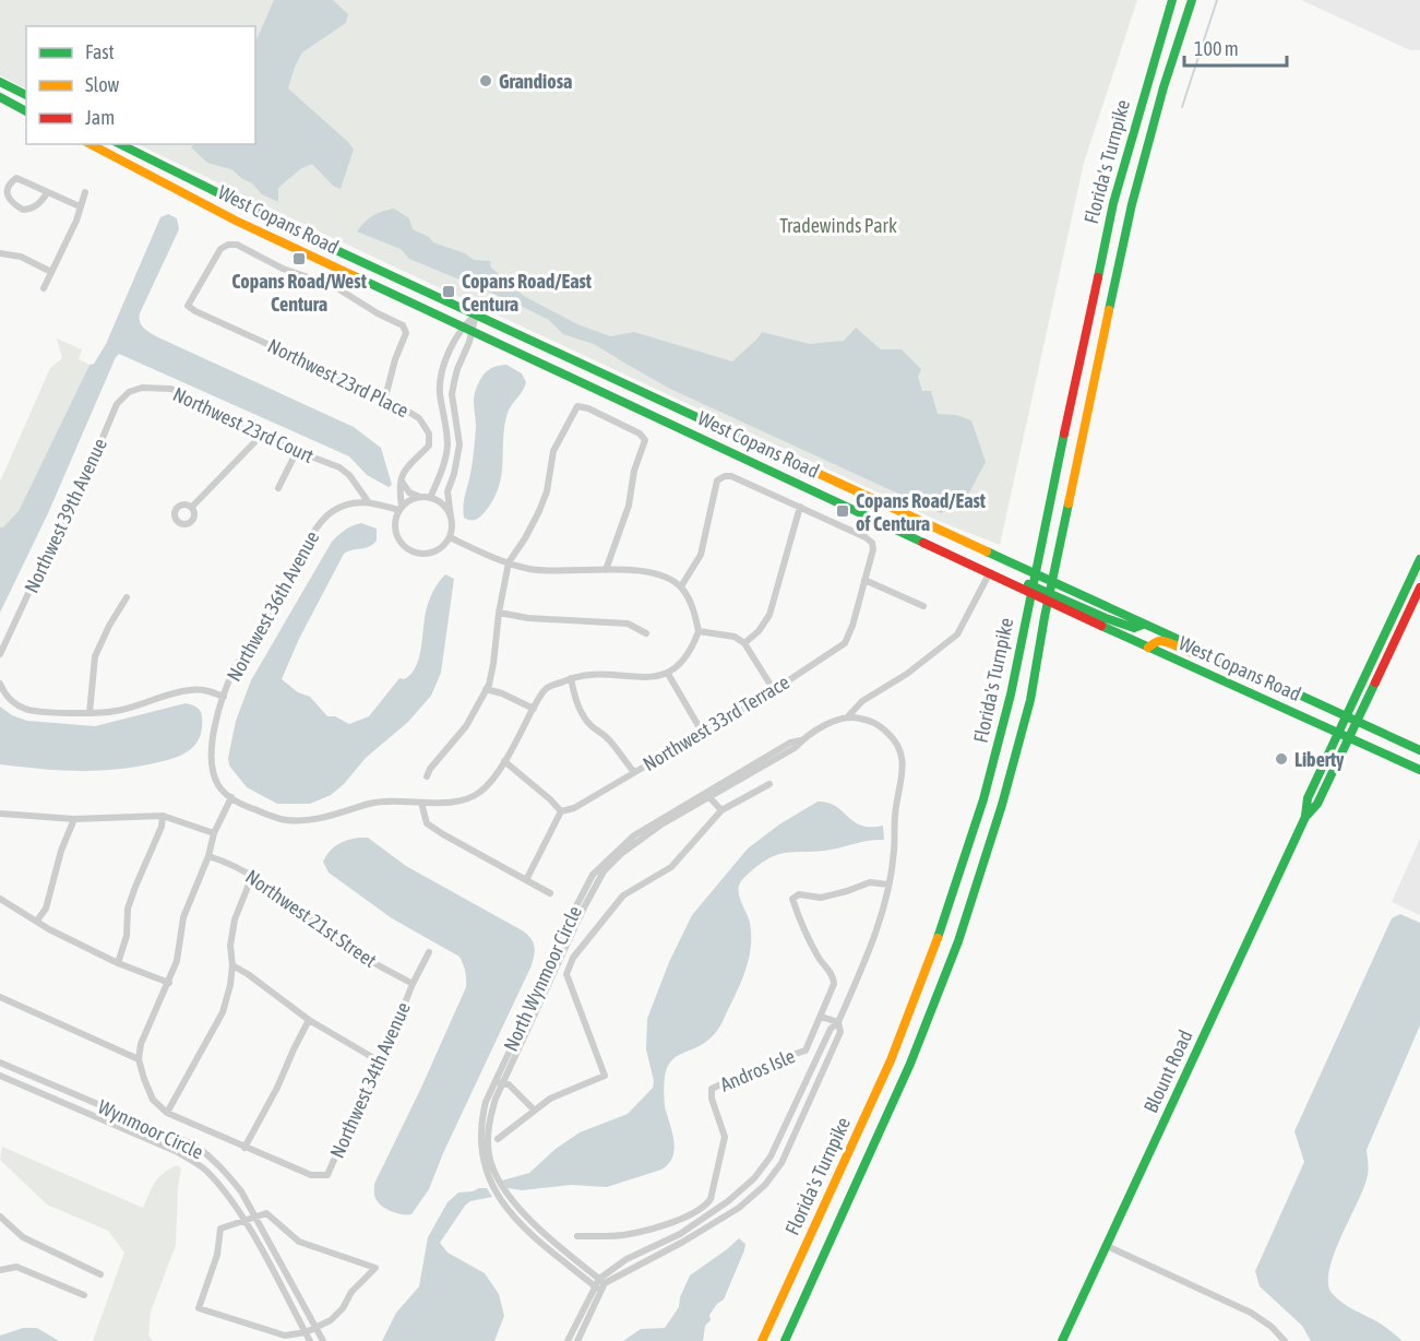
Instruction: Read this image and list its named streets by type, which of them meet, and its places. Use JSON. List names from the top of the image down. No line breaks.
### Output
{"streets":{"main road":["Florida's Turnpike","West Copans Road","Blount Road"],"street":["Northwest 23rd Place","Northwest 23rd Court","Northwest 39th Avenue","Northwest 36th Avenue","Northwest 33rd Terrace","Northwest 21st Street","North Wynmoor Circle","Andros Isle","Northwest 34th Avenue","Wynmoor Circle"]},"crossings":[["West Copans Road","North Wynmoor Circle"],["West Copans Road","Blount Road"],["Northwest 23rd Court","Northwest 39th Avenue"],["Northwest 23rd Court","Northwest 36th Avenue"],["Northwest 21st Street","Northwest 34th Avenue"]],"parks":["Tradewinds Park"],"places":{"other":["Grandiosa","Liberty"],"transit":["Copans Road/West Centura","Copans Road/East Centura","Copans Road/East of Centura"]},"legend":["Fast","Slow","Jam"],"scale_bar":"100 m"}
